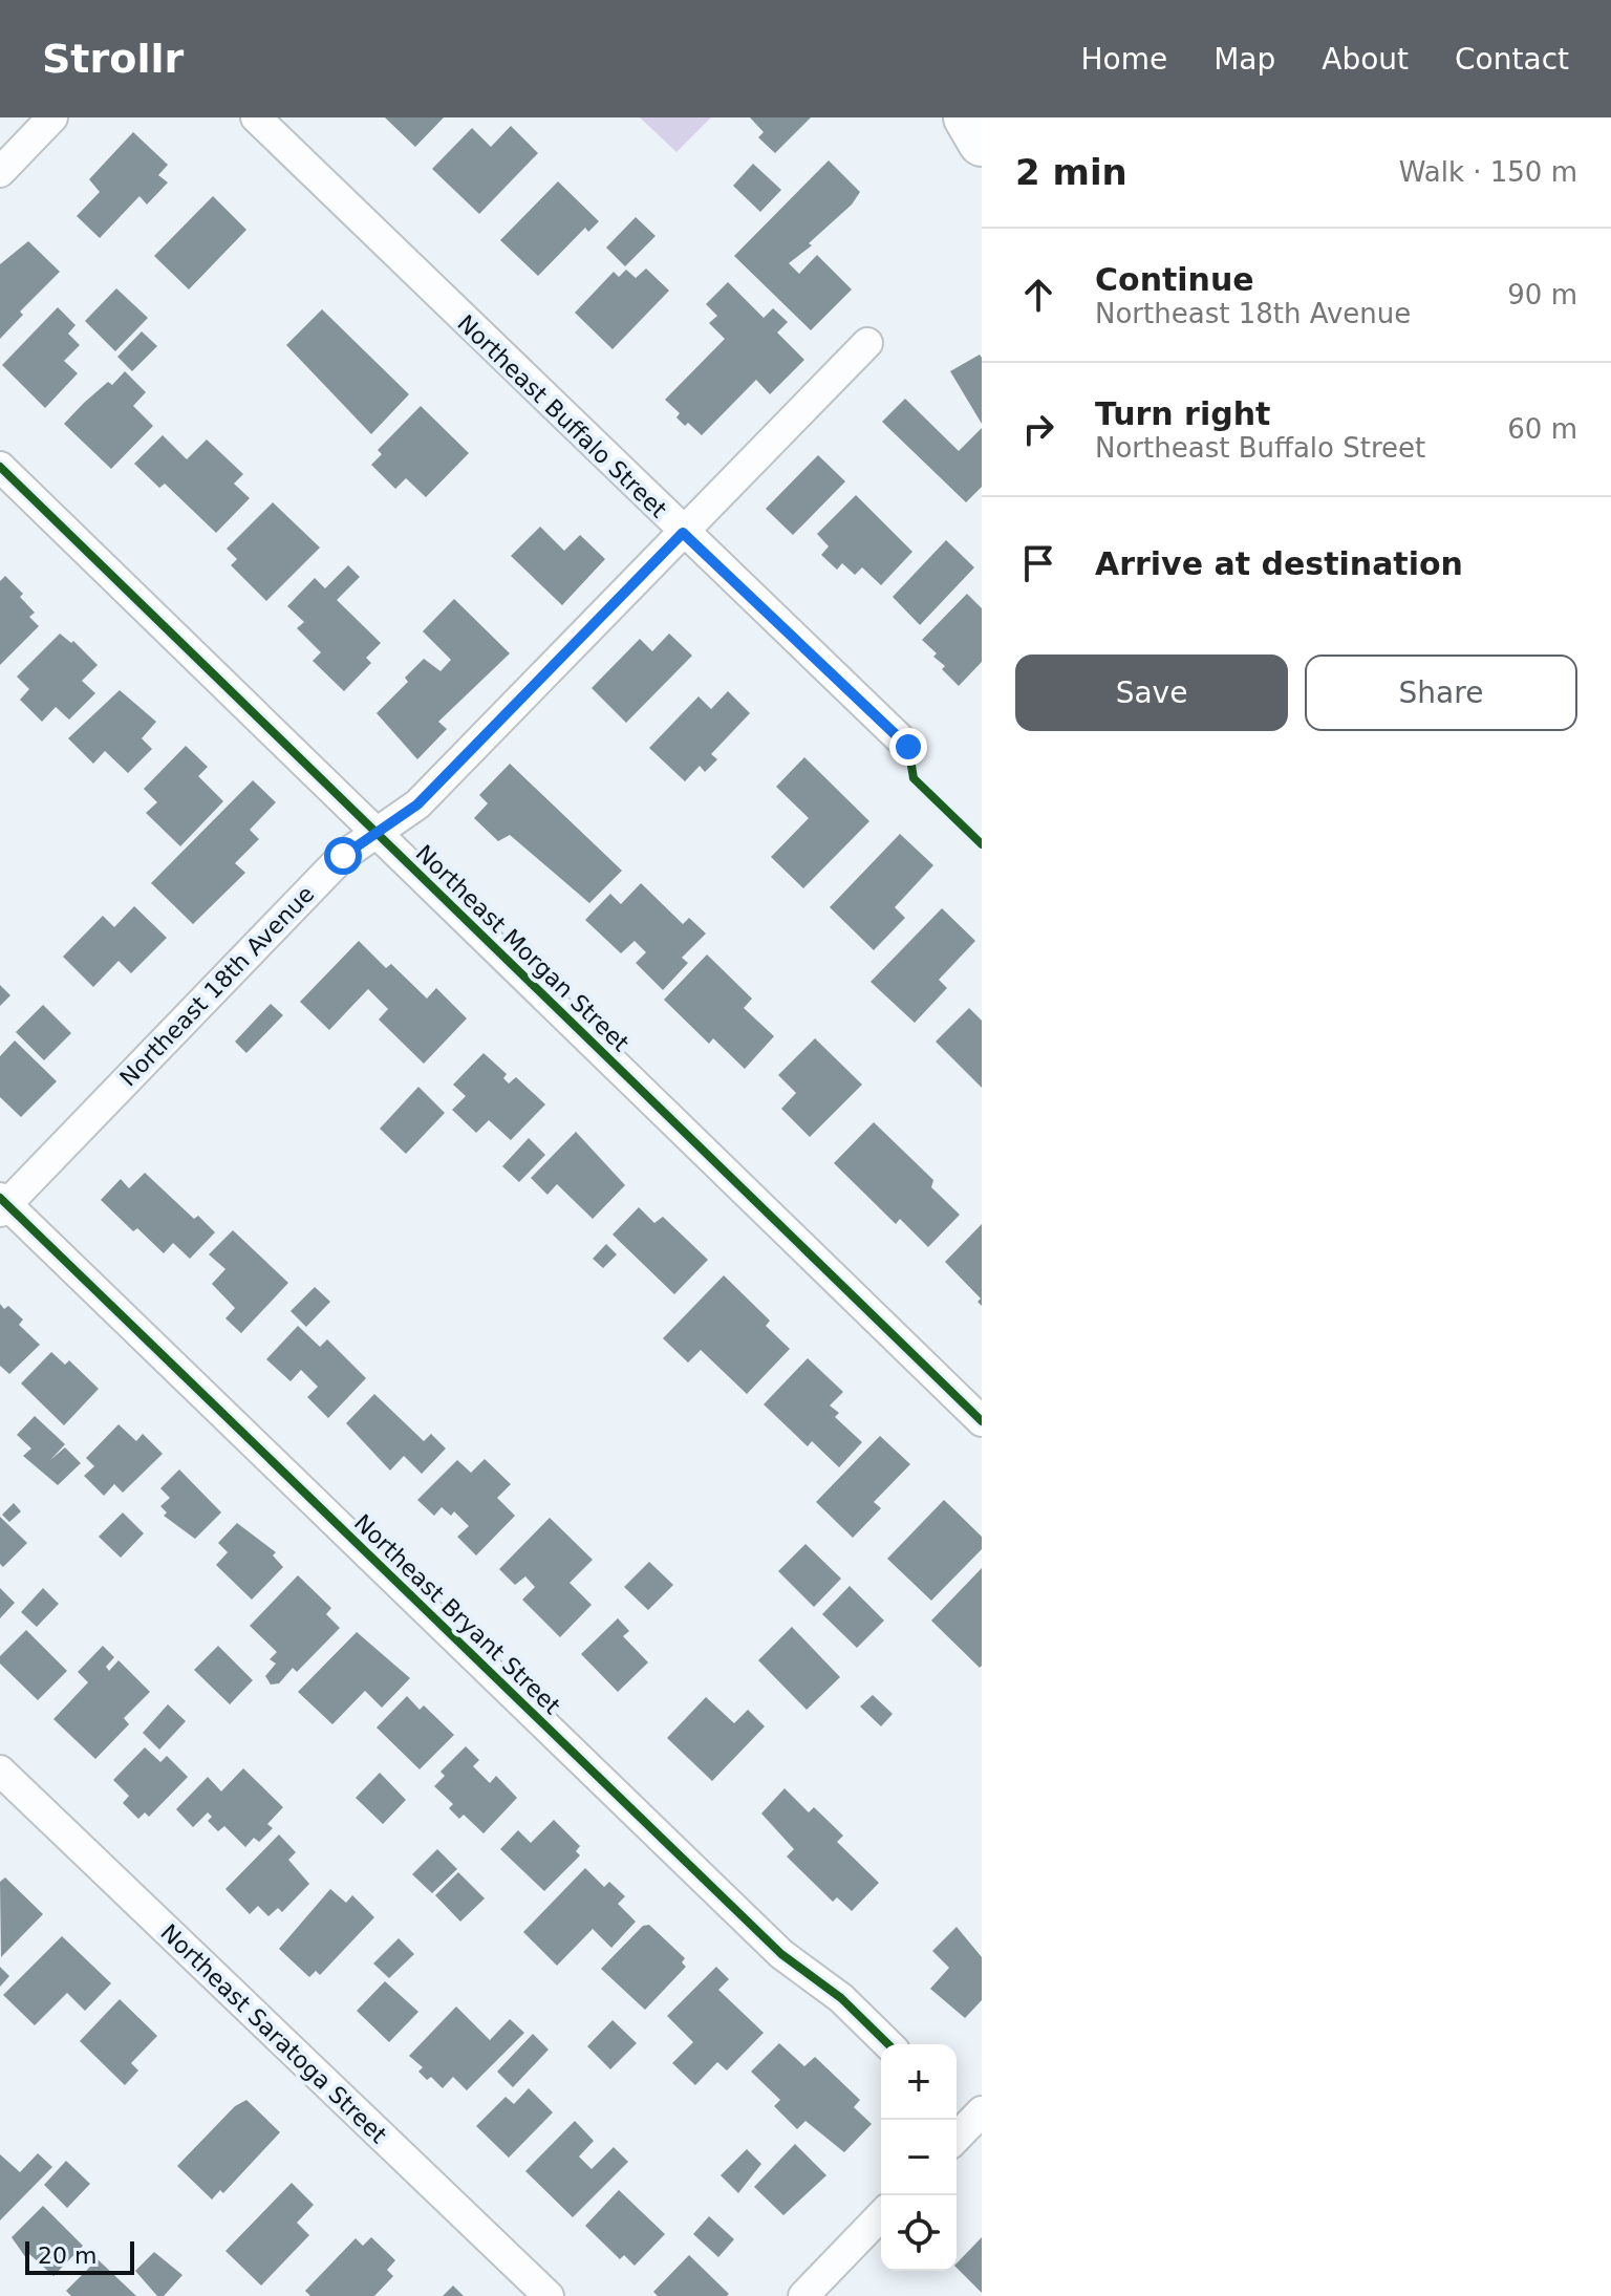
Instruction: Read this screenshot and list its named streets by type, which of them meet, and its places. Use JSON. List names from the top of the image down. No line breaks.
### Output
{"streets":{"street":["Northeast Buffalo Street","Northeast Morgan Street","Northeast 18th Avenue","Northeast Bryant Street","Northeast Saratoga Street"]},"crossings":[["Northeast Buffalo Street","Northeast 18th Avenue"],["Northeast Morgan Street","Northeast 18th Avenue"],["Northeast 18th Avenue","Northeast Bryant Street"]],"scale_bar":"20 m","page":{"header":"Strollr","nav":["Home","Map","About","Contact"],"heading":["2 min","Walk · 150 m"],"list":[["Continue","Northeast 18th Avenue","90 m"],["Turn right","Northeast Buffalo Street","60 m"],"Arrive at destination"],"buttons":["Save","Share"],"map_buttons":["+","−"],"scale":"20 m"}}
